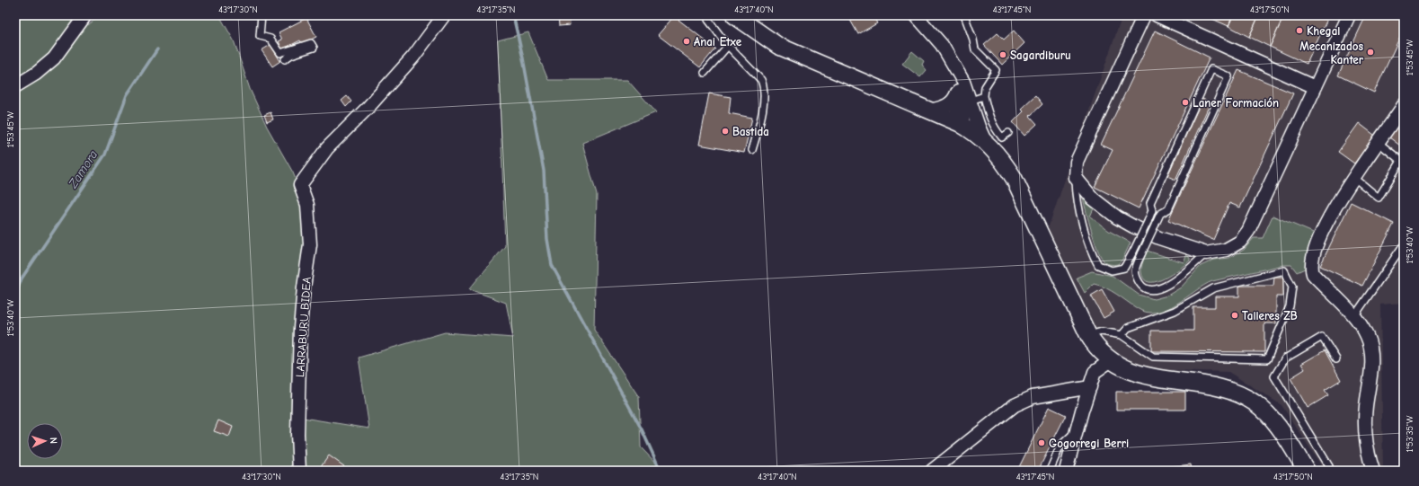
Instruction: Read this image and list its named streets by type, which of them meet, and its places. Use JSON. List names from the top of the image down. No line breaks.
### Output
{"streets":{"street":["LARRABURU BIDEA"]},"water":["Zamora"],"places":["Khegal","Anai Etxe","Mecanizados Kanter","Sagardiburu","Laner Formación","Bastida","Talleres ZB","Gogorregi Berri"],"north":"right","coordinates":["43°17'30\"N","43°17'35\"N","43°17'40\"N","43°17'45\"N","43°17'50\"N","1°53'45\"W","1°53'40\"W","1°53'35\"W"]}
